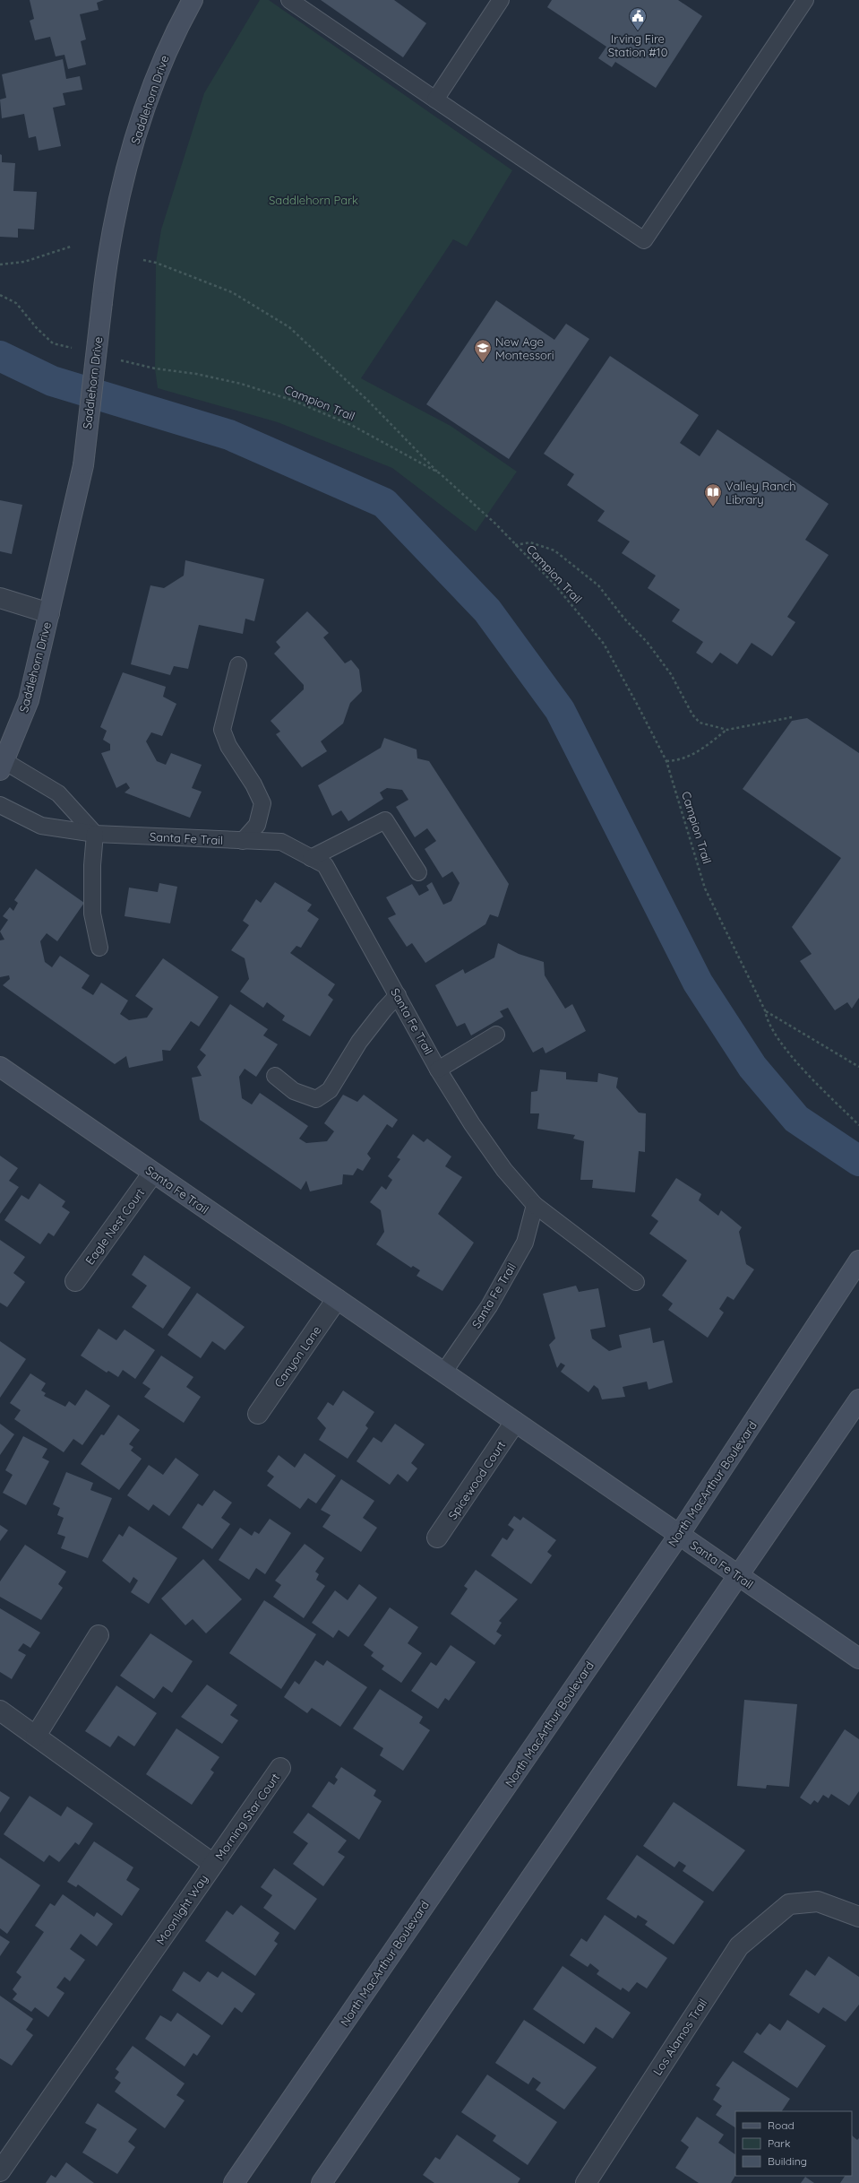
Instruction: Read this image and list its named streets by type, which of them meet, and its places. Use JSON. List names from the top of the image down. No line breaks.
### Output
{"streets":{"main road":["Saddlehorn Drive","Santa Fe Trail","North MacArthur Boulevard"],"street":["Eagle Nest Court","Canyon Lane","Spicewood Court","Morning Star Court","Moonlight Way","Los Alamos Trail"],"path":["Campion Trail"]},"crossings":[["Santa Fe Trail","Eagle Nest Court"],["Santa Fe Trail","Canyon Lane"],["Santa Fe Trail","Spicewood Court"],["Santa Fe Trail","North MacArthur Boulevard"],["Morning Star Court","Moonlight Way"]],"parks":["Saddlehorn Park"],"places":{"public building":["Irving Fire Station #10"],"school or university":["New Age Montessori"],"library":["Valley Ranch Library"]},"legend":["Road","Park","Building"]}
